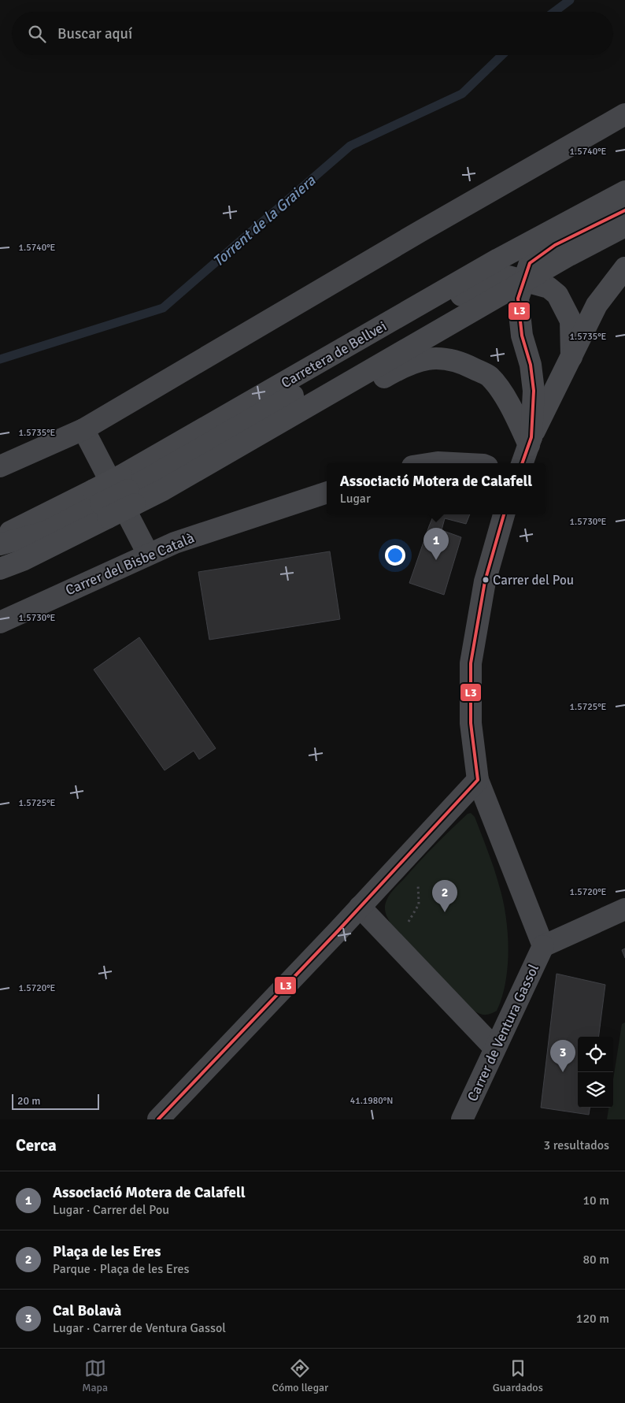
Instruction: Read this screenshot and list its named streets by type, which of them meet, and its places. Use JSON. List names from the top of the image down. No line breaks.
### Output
{"streets":{"main road":["Carretera de Bellvei"],"street":["Carrer del Bisbe Català","Carrer de Ventura Gassol"]},"water":["Torrent de la Graiera"],"places":["Carrer del Pou"],"lines":["transit line L3"],"scale_bar":"20 m","page":{"search":"Buscar aquí","popup":["Associació Motera de Calafell","Lugar"],"pins":["1","2","3"],"scale":"20 m","heading":["Cerca","3 resultados"],"list":[{"mark":"1","name":"Associació Motera de Calafell","note":"Lugar · Carrer del Pou","value":"10 m"},{"mark":"2","name":"Plaça de les Eres","note":"Parque · Plaça de les Eres","value":"80 m"},{"mark":"3","name":"Cal Bolavà","note":"Lugar · Carrer de Ventura Gassol","value":"120 m"}],"nav":["Mapa","Cómo llegar","Guardados"]},"coordinates":["1.5740°E","1.5735°E","1.5730°E","1.5725°E","1.5720°E","41.1980°N"]}
